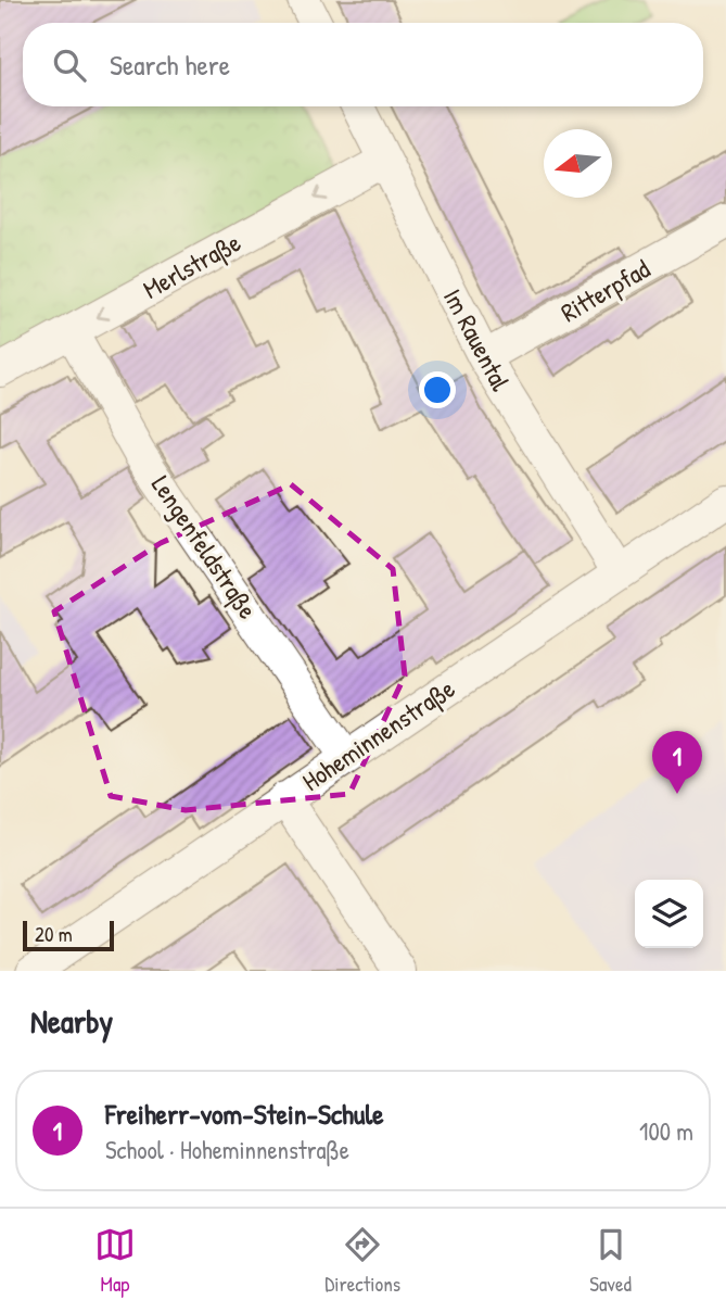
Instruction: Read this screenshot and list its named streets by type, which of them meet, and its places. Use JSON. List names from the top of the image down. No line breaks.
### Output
{"streets":{"street":["Merlstraße","Ritterpfad","Im Rauental","Lengenfeldstraße","Hoheminnenstraße"]},"crossings":[["Merlstraße","Im Rauental"],["Merlstraße","Lengenfeldstraße"],["Ritterpfad","Im Rauental"],["Im Rauental","Hoheminnenstraße"],["Lengenfeldstraße","Hoheminnenstraße"]],"one_way":["Merlstraße"],"scale_bar":"20 m","north":"left","page":{"search":"Search here","pins":"1","scale":"20 m","heading":"Nearby","list":[{"mark":"1","name":"Freiherr-vom-Stein-Schule","note":"School · Hoheminnenstraße","value":"100 m"}],"nav":["Map","Directions","Saved"]}}
